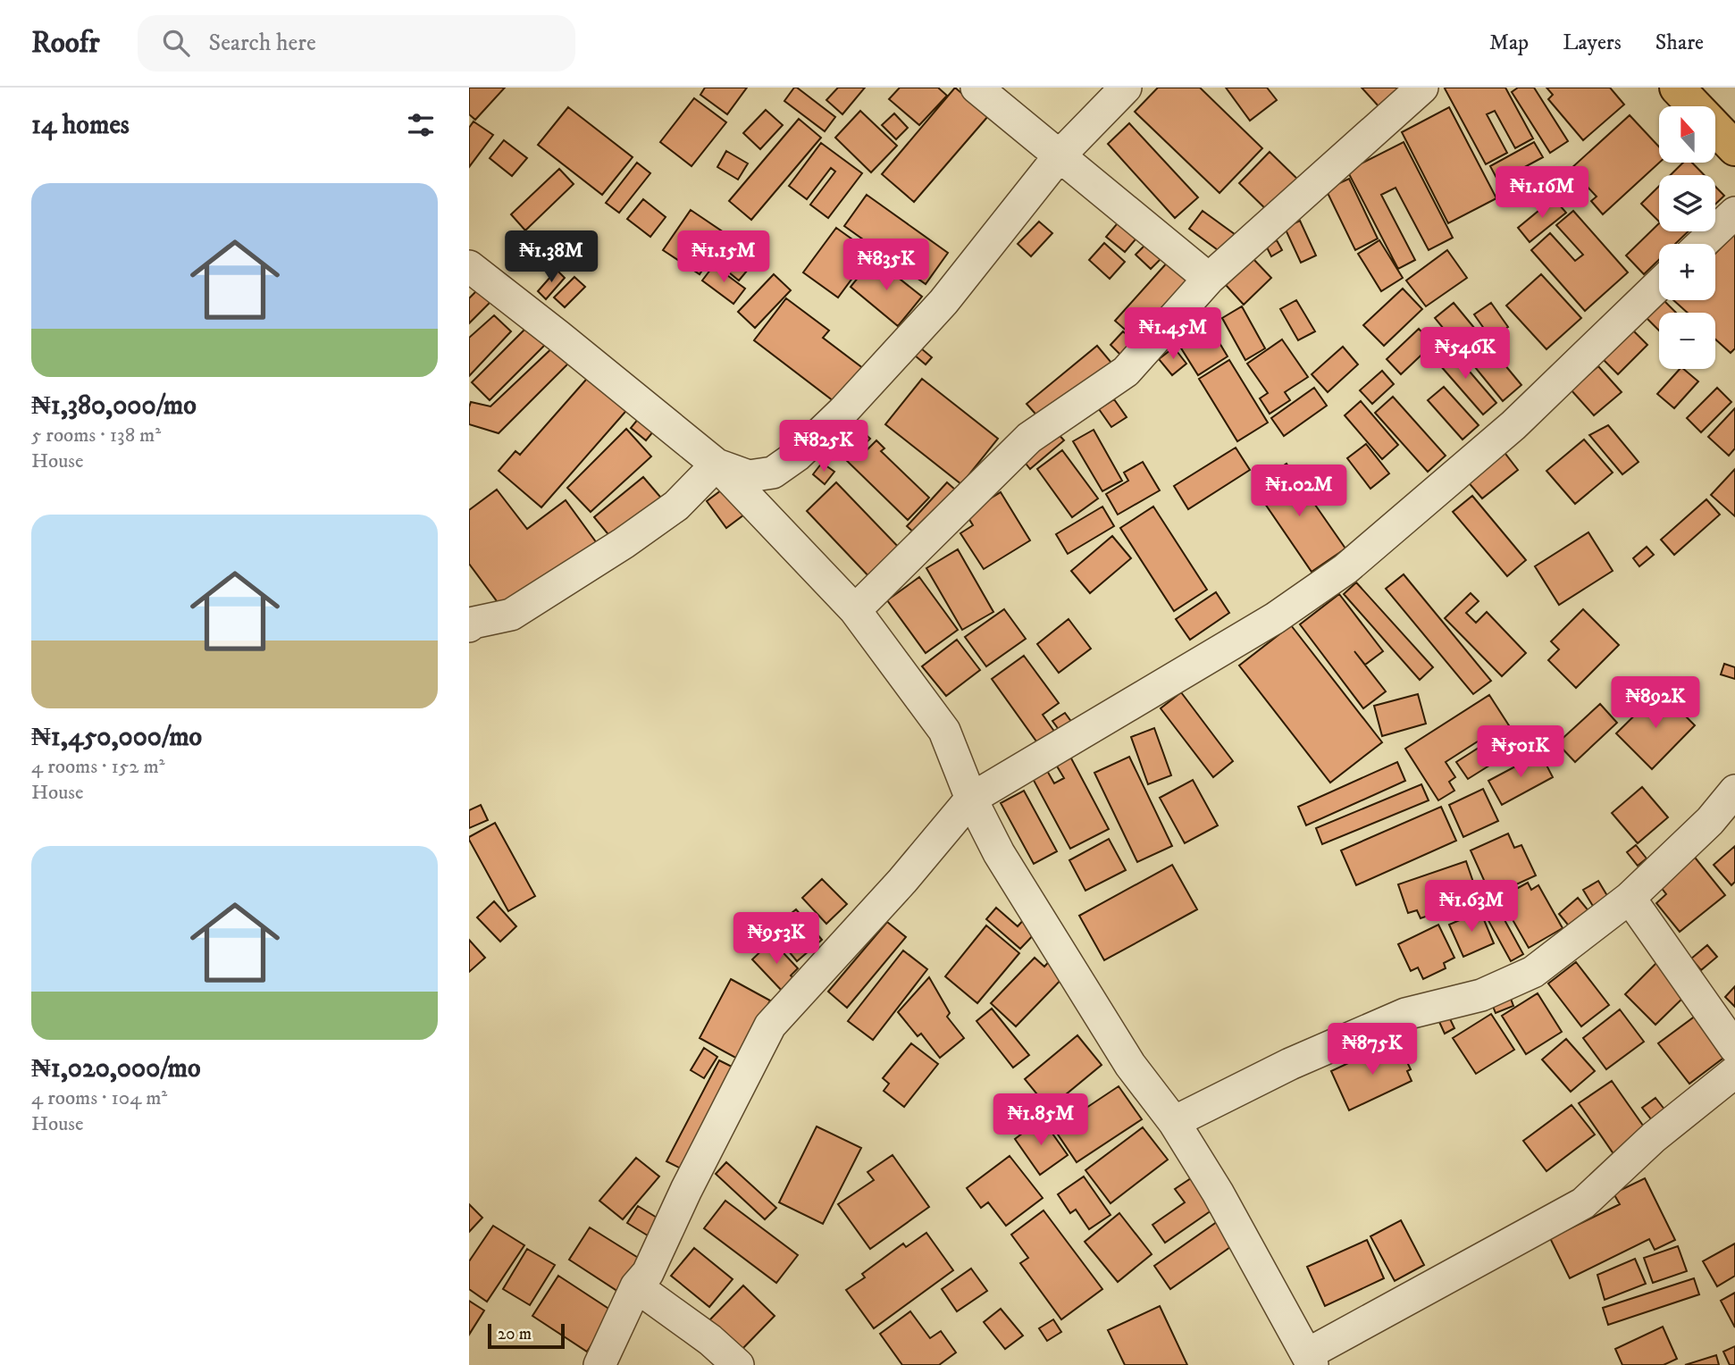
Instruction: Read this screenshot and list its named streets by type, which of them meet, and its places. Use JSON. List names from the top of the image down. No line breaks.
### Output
{"scale_bar":"20 m","north":"top","page":{"header":"Roofr","search":"Search here","nav":["Map","Layers","Share"],"heading":"14 homes","map_buttons":["+","−"],"list":[{"name":"₦1,380,000/mo","note":"5 rooms · 138 m² · House"},{"name":"₦1,450,000/mo","note":"4 rooms · 152 m² · House"},{"name":"₦1,020,000/mo","note":"4 rooms · 104 m² · House"}],"price":["₦1.16M","₦1.38M","₦1.15M","₦835K","₦1.45M","₦546K","₦825K","₦1.02M","₦892K","₦501K","₦1.63M","₦953K","₦875K","₦1.85M"],"scale":"20 m"}}
